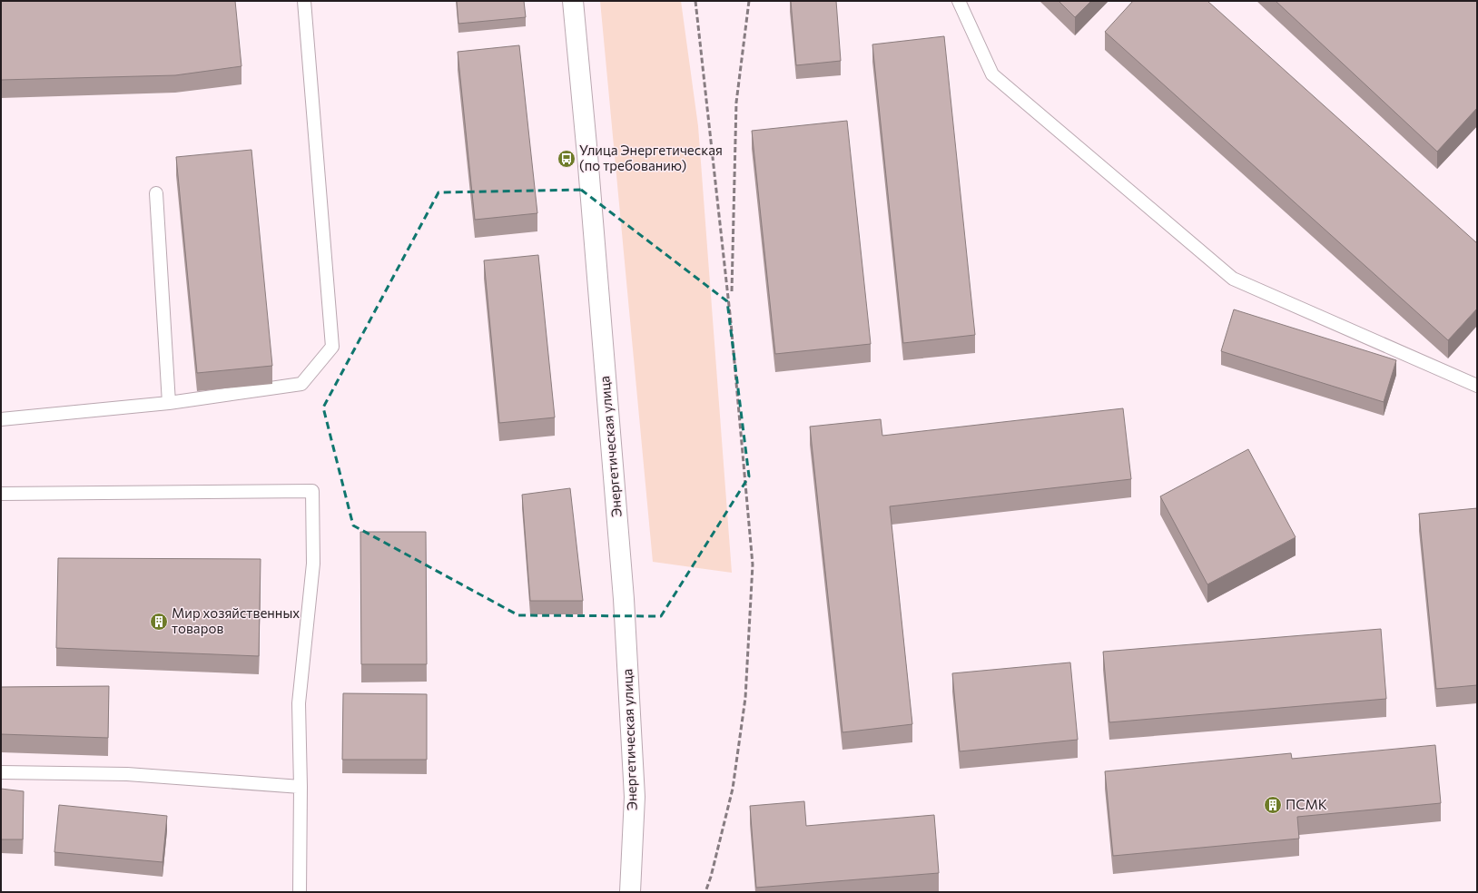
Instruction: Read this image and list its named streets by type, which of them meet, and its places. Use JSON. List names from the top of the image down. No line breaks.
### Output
{"streets":{"street":["Энергетическая улица"]},"places":{"bus stop":["Улица Энергетическая (по требованию)"],"building":["Мир хозяйственных товаров","ПСМК"]}}
